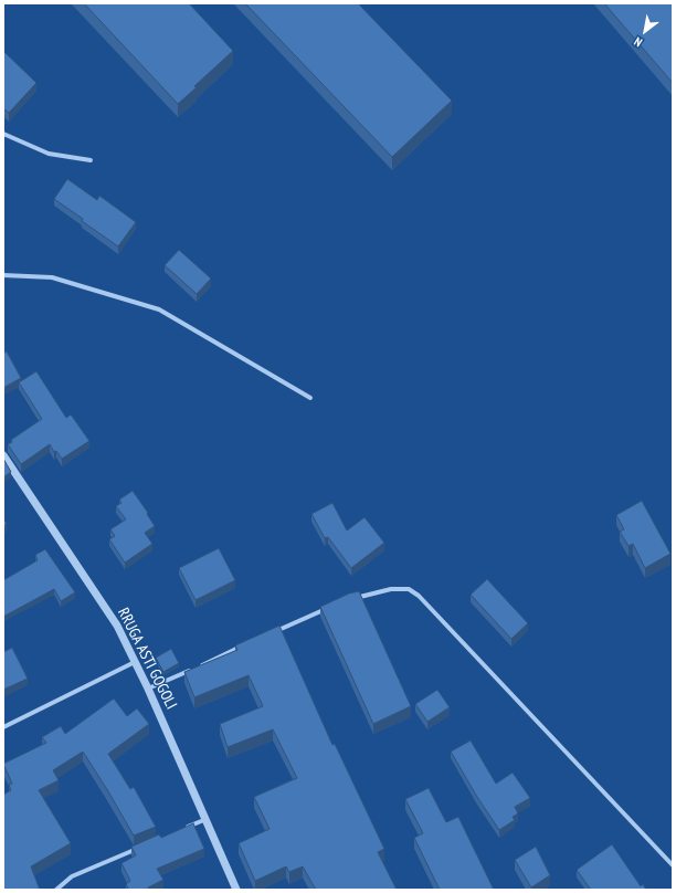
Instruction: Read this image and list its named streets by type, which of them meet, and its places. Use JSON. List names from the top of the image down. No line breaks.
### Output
{"streets":{"street":["RRUGA ASTI GOGOLI"]},"north":"bottom left"}
